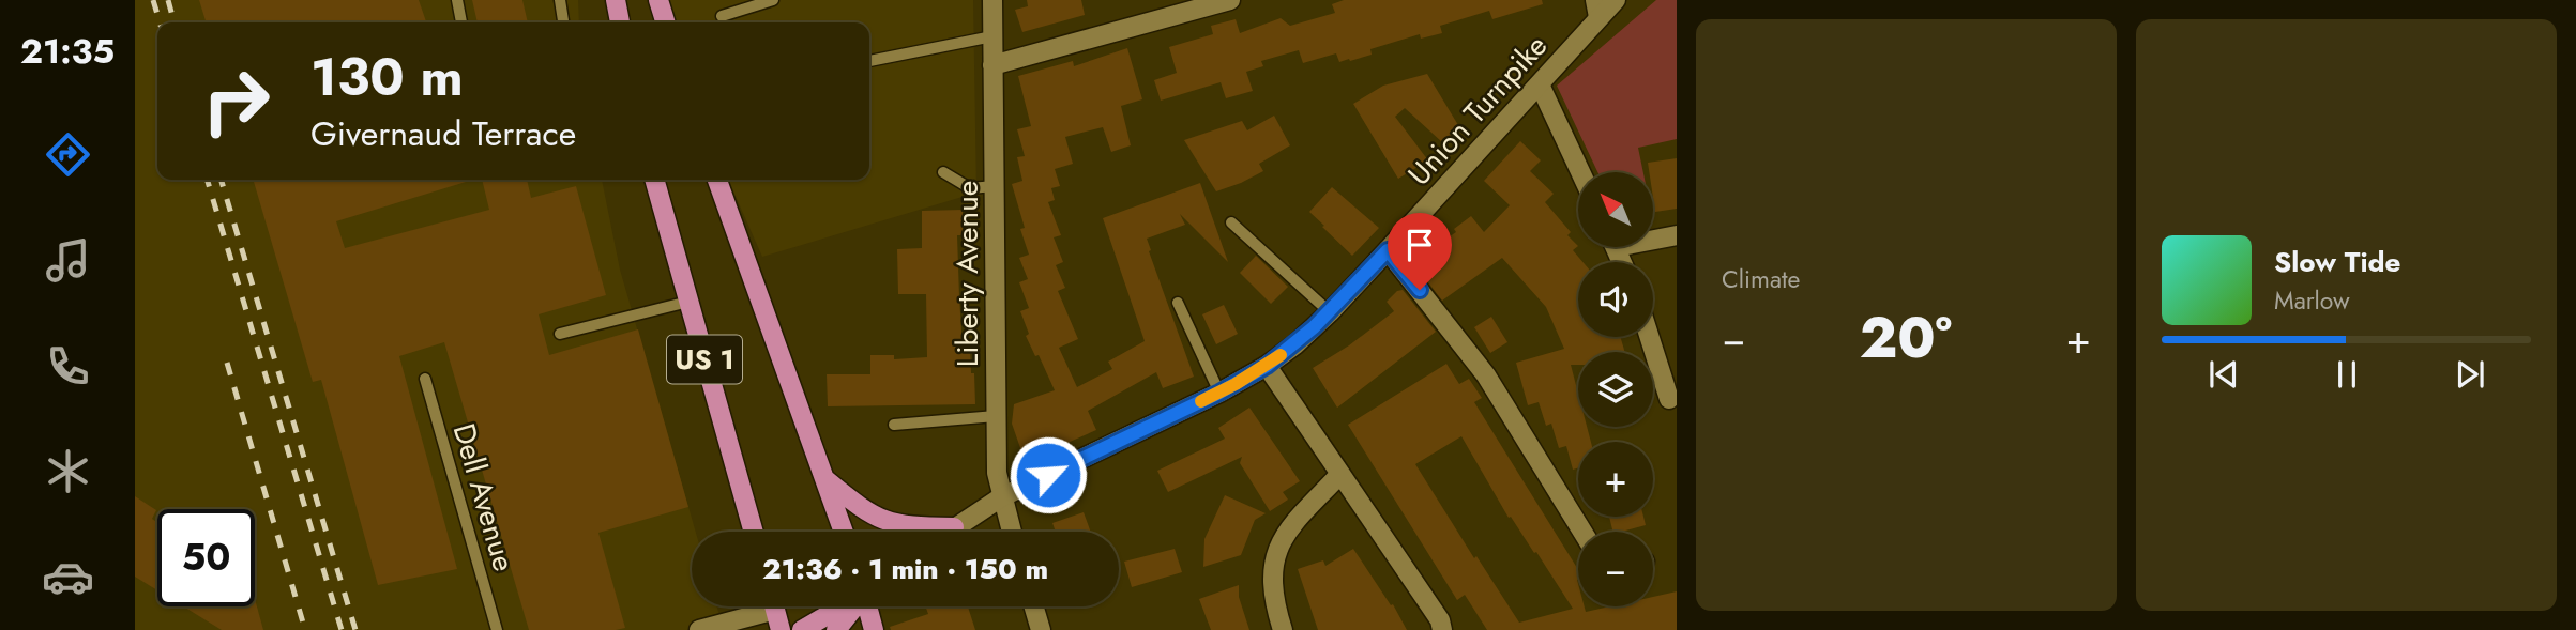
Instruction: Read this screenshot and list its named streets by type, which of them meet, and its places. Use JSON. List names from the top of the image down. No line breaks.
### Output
{"streets":{"main road":["US 1"],"street":["Union Turnpike","Liberty Avenue"],"lane":["Dell Avenue"]},"crossings":[["Union Turnpike","Liberty Avenue"]],"north":"top left","page":{"tabs":"21:35","tile":"Climate","turn":["130 m","Givernaud Terrace"],"map_buttons":["+","−"],"song":["Slow Tide","Marlow"],"heat":["−","20°","+"],"limit":"50","trip":"21:36 · 1 min · 150 m"}}
